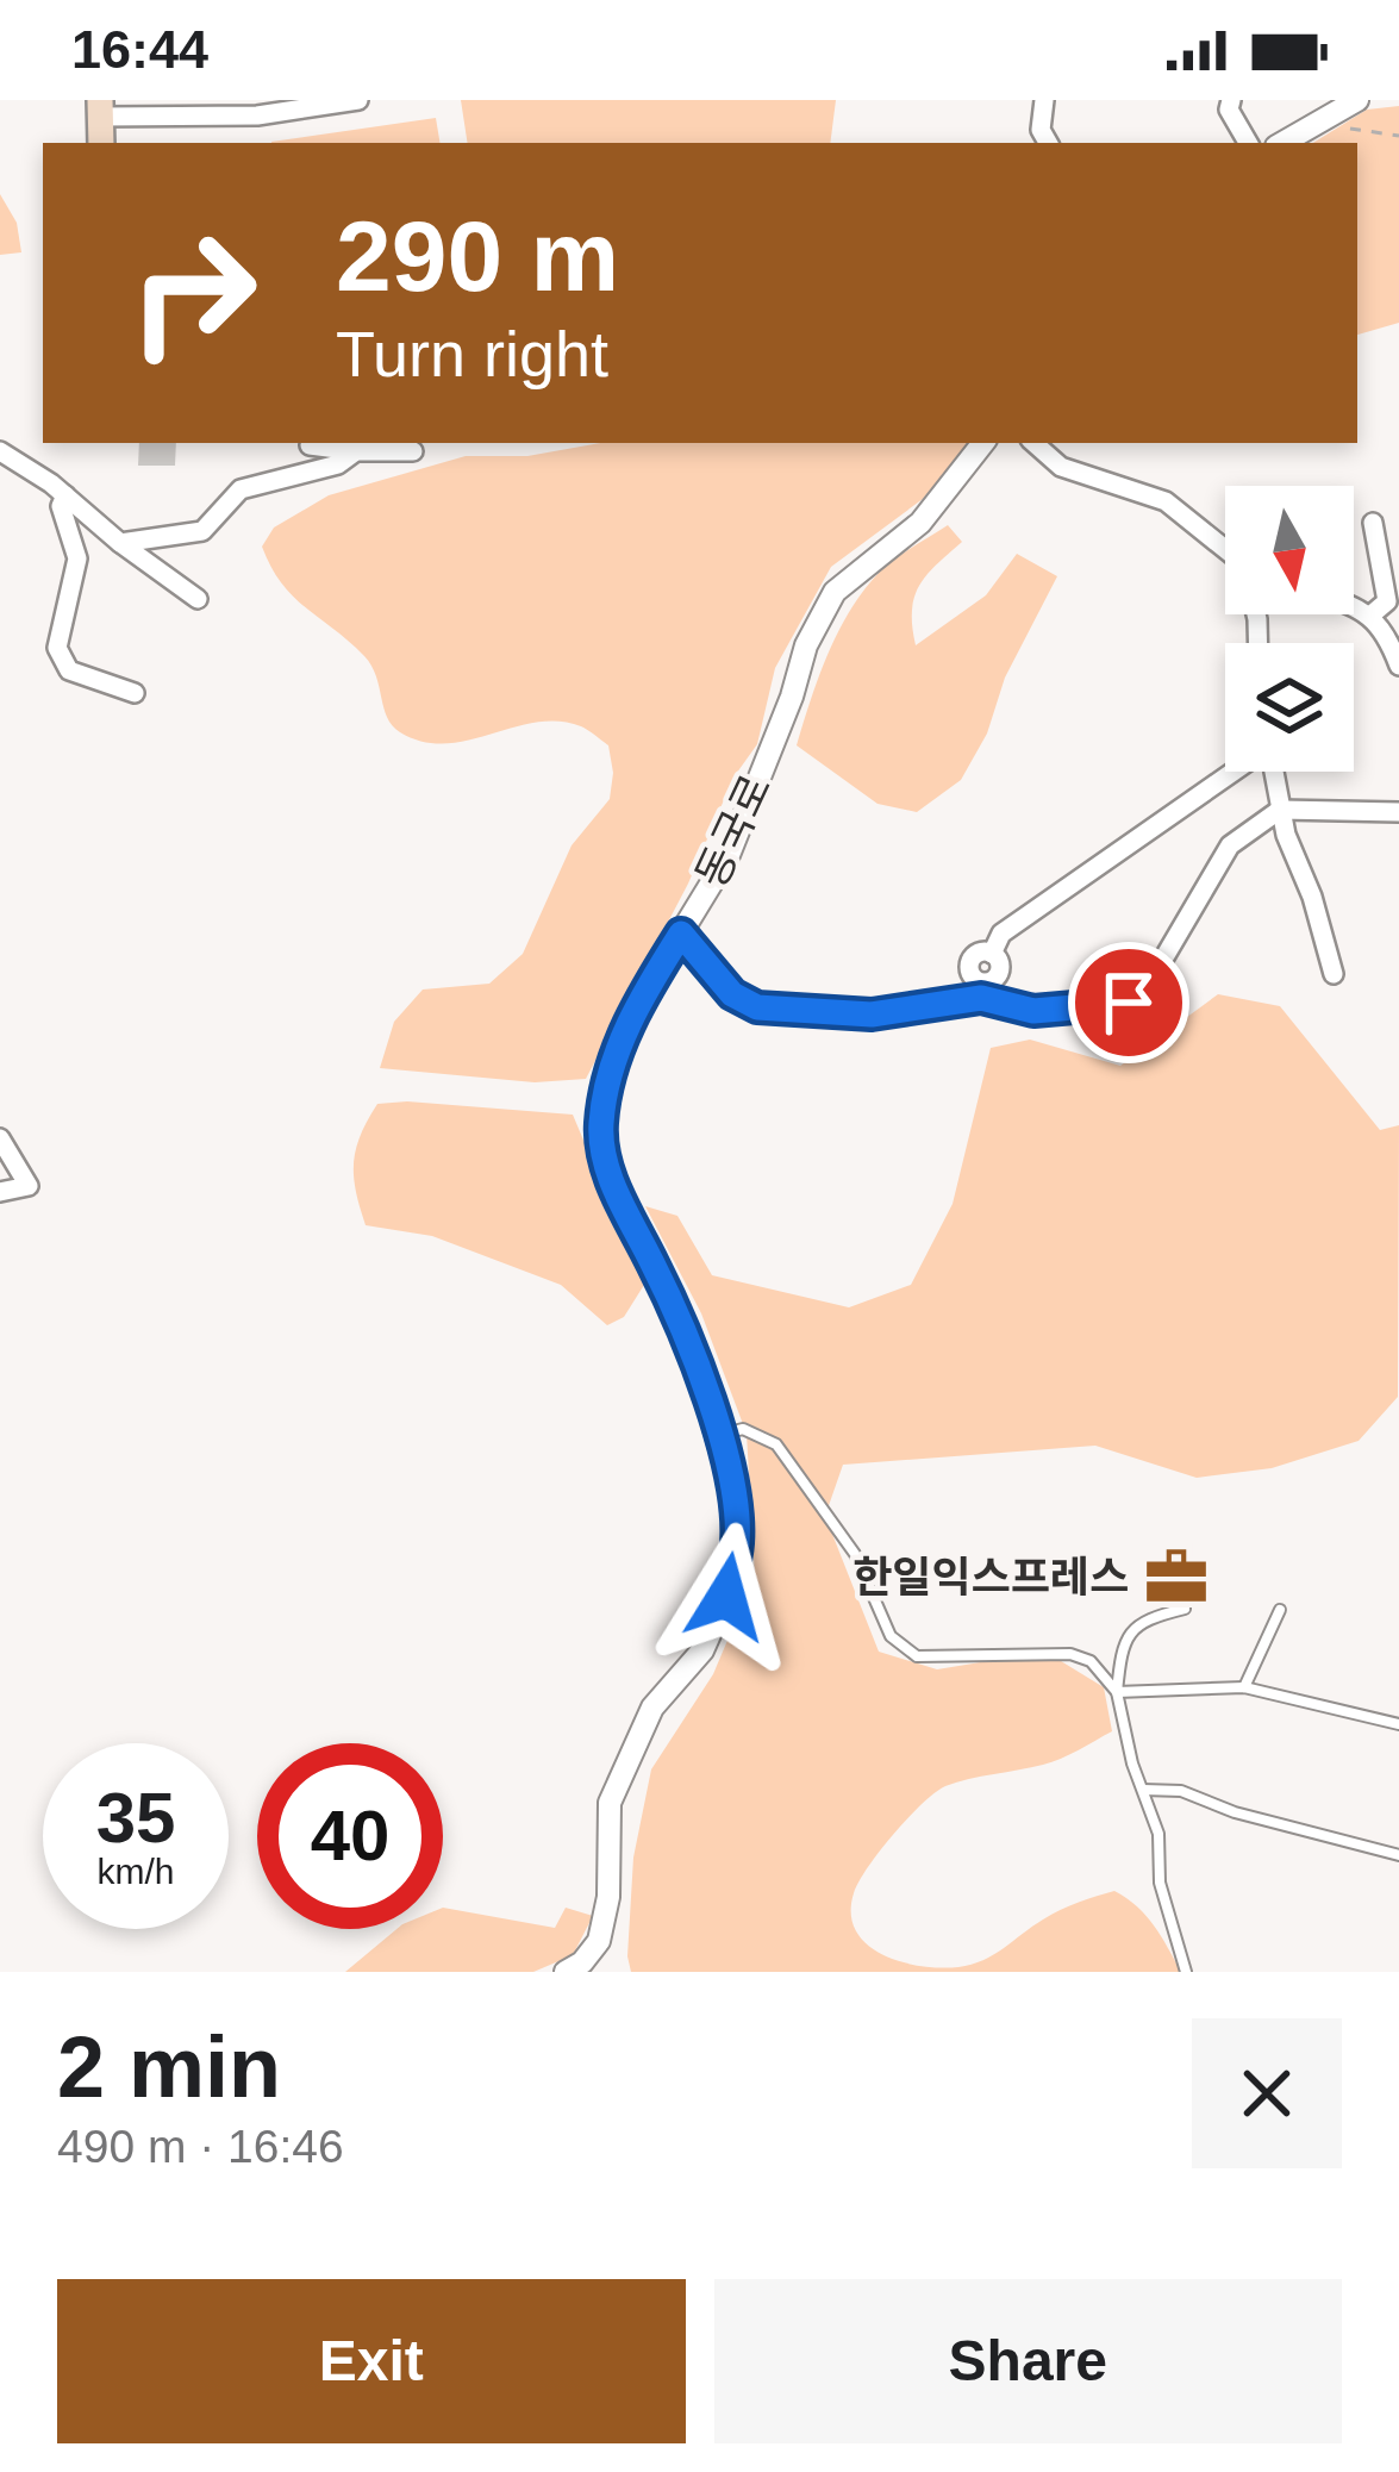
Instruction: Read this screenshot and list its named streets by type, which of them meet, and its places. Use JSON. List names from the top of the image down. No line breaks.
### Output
{"streets":{"street":["동국로"]},"places":{"office":["한일익스프레스"]},"north":"bottom","page":{"status":"16:44","turn":["290 m","Turn right"],"speed":"35 km/h","limit":"40","heading":["2 min","490 m · 16:46"],"buttons":["Exit","Share"]}}
